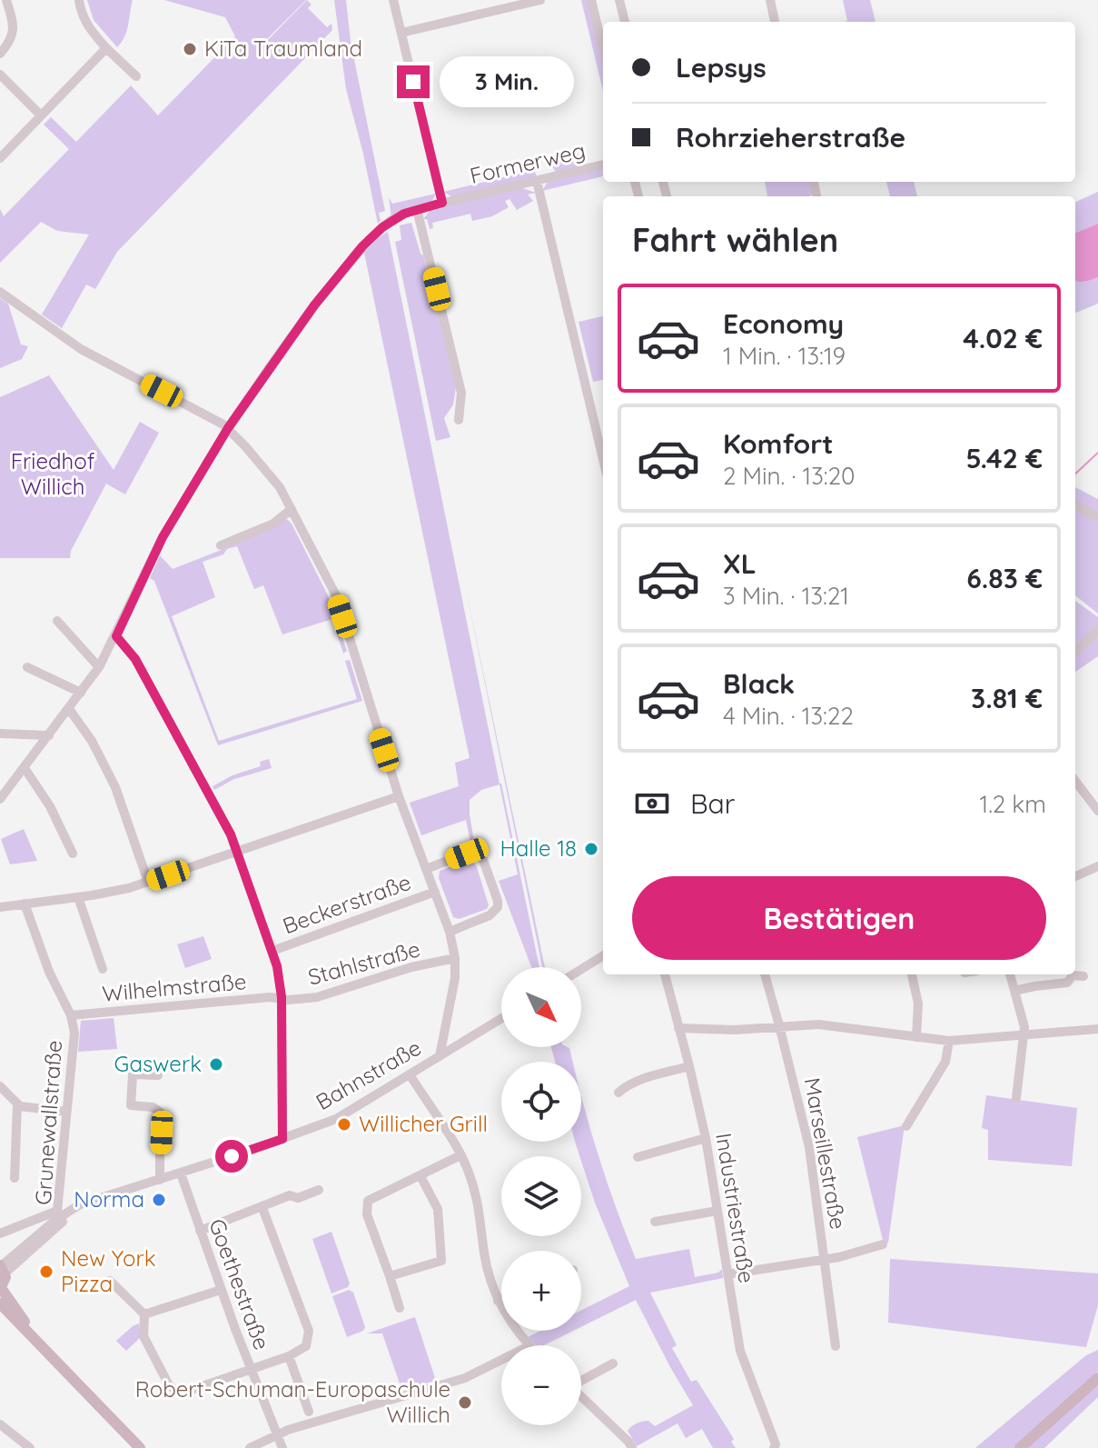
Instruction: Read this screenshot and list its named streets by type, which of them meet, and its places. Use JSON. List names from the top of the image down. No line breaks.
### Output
{"streets":{"street":["Formerweg","Beckerstraße","Stahlstraße","Wilhelmstraße","Bahnstraße","Grunewallstraße","Marseillestraße","Industriestraße","Goethestraße"]},"crossings":[["Stahlstraße","Wilhelmstraße"],["Wilhelmstraße","Grunewallstraße"],["Bahnstraße","Grunewallstraße"],["Bahnstraße","Goethestraße"]],"parks":["Friedhof Willich"],"places":["KiTa Traumland","Halle 18","Gaswerk","Willicher Grill","Norma","New York Pizza","Robert-Schuman-Europaschule Willich"],"north":"bottom right","page":{"banner":["Lepsys","Rohrzieherstraße"],"bubble":"3 Min.","heading":"Fahrt wählen","list":[{"name":"Economy","note":"1 Min. · 13:19","value":"4.02 €"},{"name":"Komfort","note":"2 Min. · 13:20","value":"5.42 €"},{"name":"XL","note":"3 Min. · 13:21","value":"6.83 €"},{"name":"Black","note":"4 Min. · 13:22","value":"3.81 €"}],"pay":["Bar","1.2 km"],"buttons":"Bestätigen","map_buttons":["+","−"]}}
